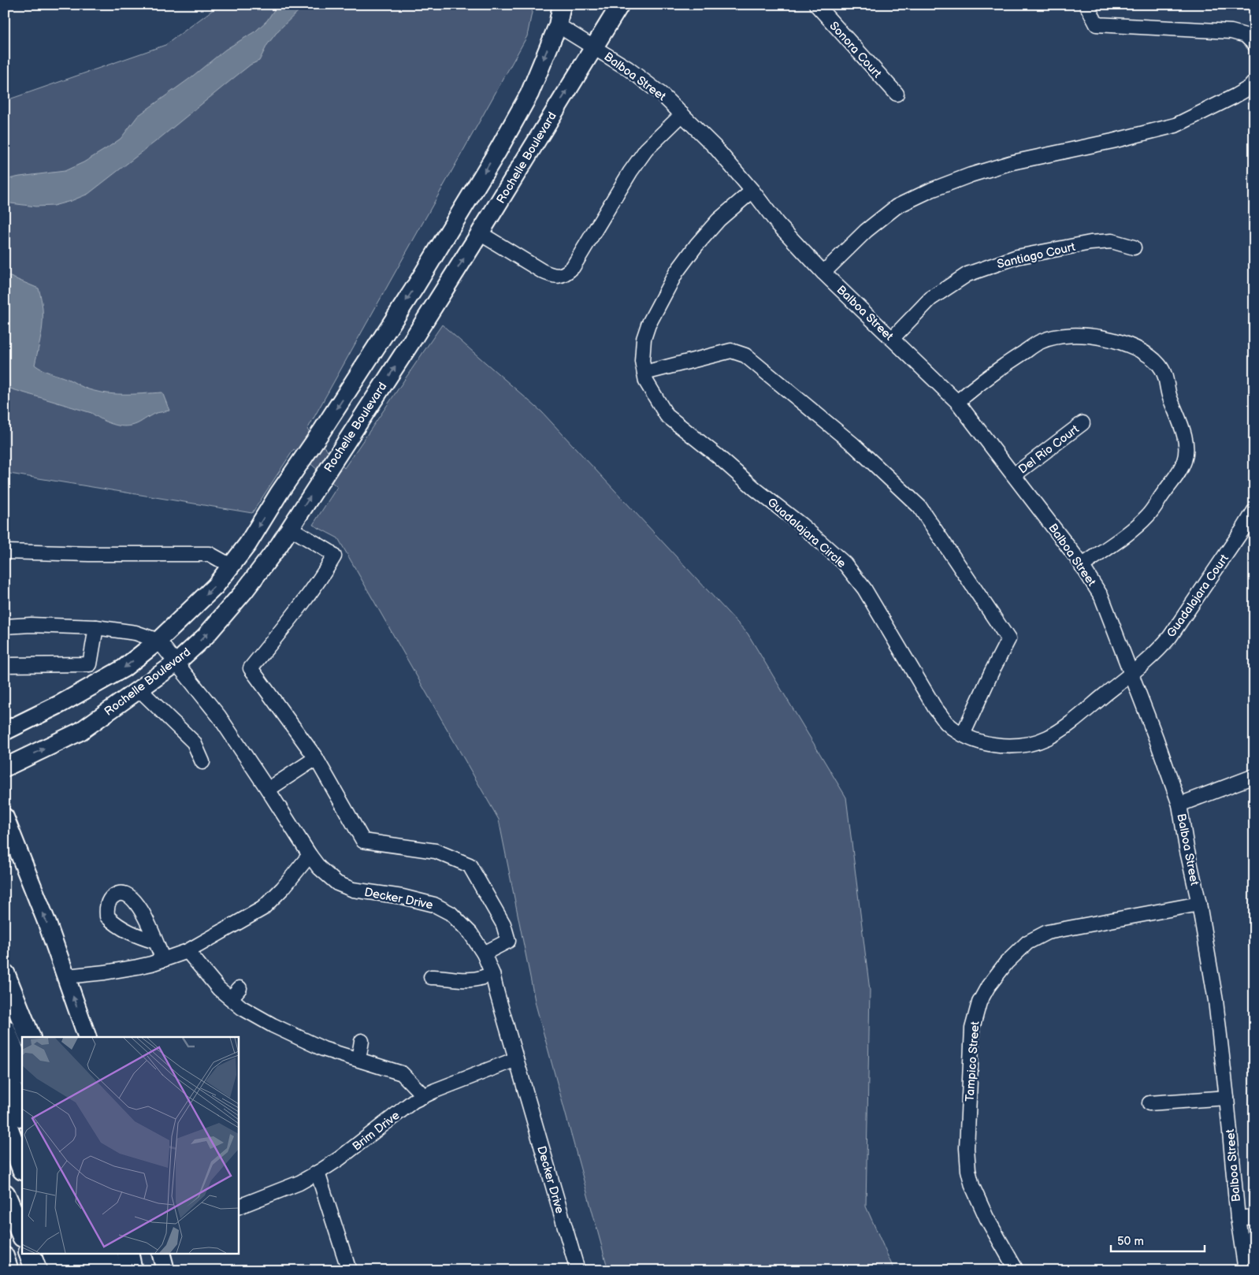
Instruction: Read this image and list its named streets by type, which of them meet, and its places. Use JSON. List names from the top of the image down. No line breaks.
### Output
{"streets":{"main road":["Rochelle Boulevard"],"street":["Sonora Court","Balboa Street","Santiago Court","Del Rio Court","Guadalajara Circle","Guadalajara Court","Decker Drive","Tampico Street","Brim Drive"]},"crossings":[["Balboa Street","Rochelle Boulevard"],["Balboa Street","Santiago Court"],["Balboa Street","Del Rio Court"],["Balboa Street","Guadalajara Circle"],["Balboa Street","Guadalajara Court"],["Balboa Street","Tampico Street"],["Rochelle Boulevard","Decker Drive"],["Guadalajara Circle","Guadalajara Court"],["Decker Drive","Brim Drive"]],"scale_bar":"50 m"}
